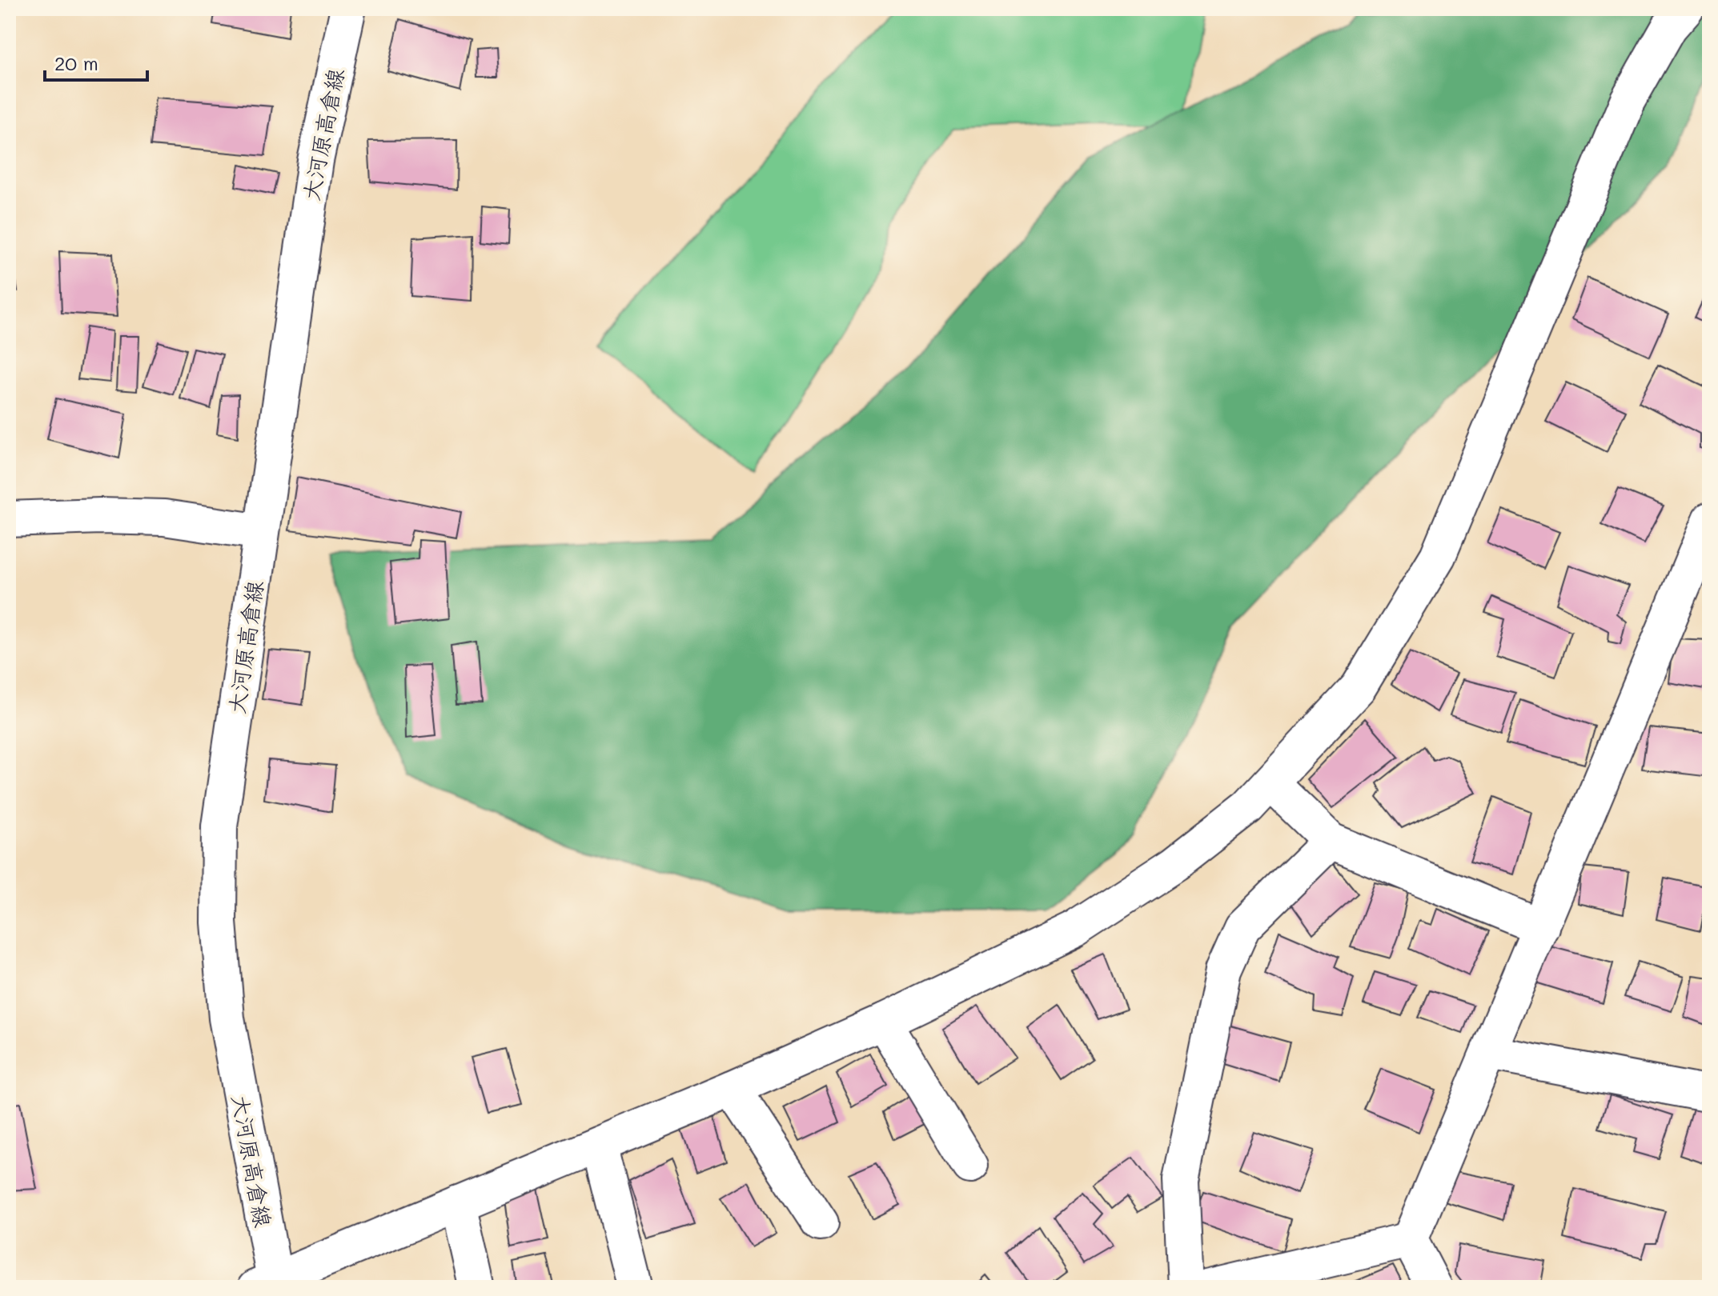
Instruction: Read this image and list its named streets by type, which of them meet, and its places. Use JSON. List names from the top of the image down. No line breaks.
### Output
{"streets":{"street":["大河原高倉線"]},"scale_bar":"20 m"}
